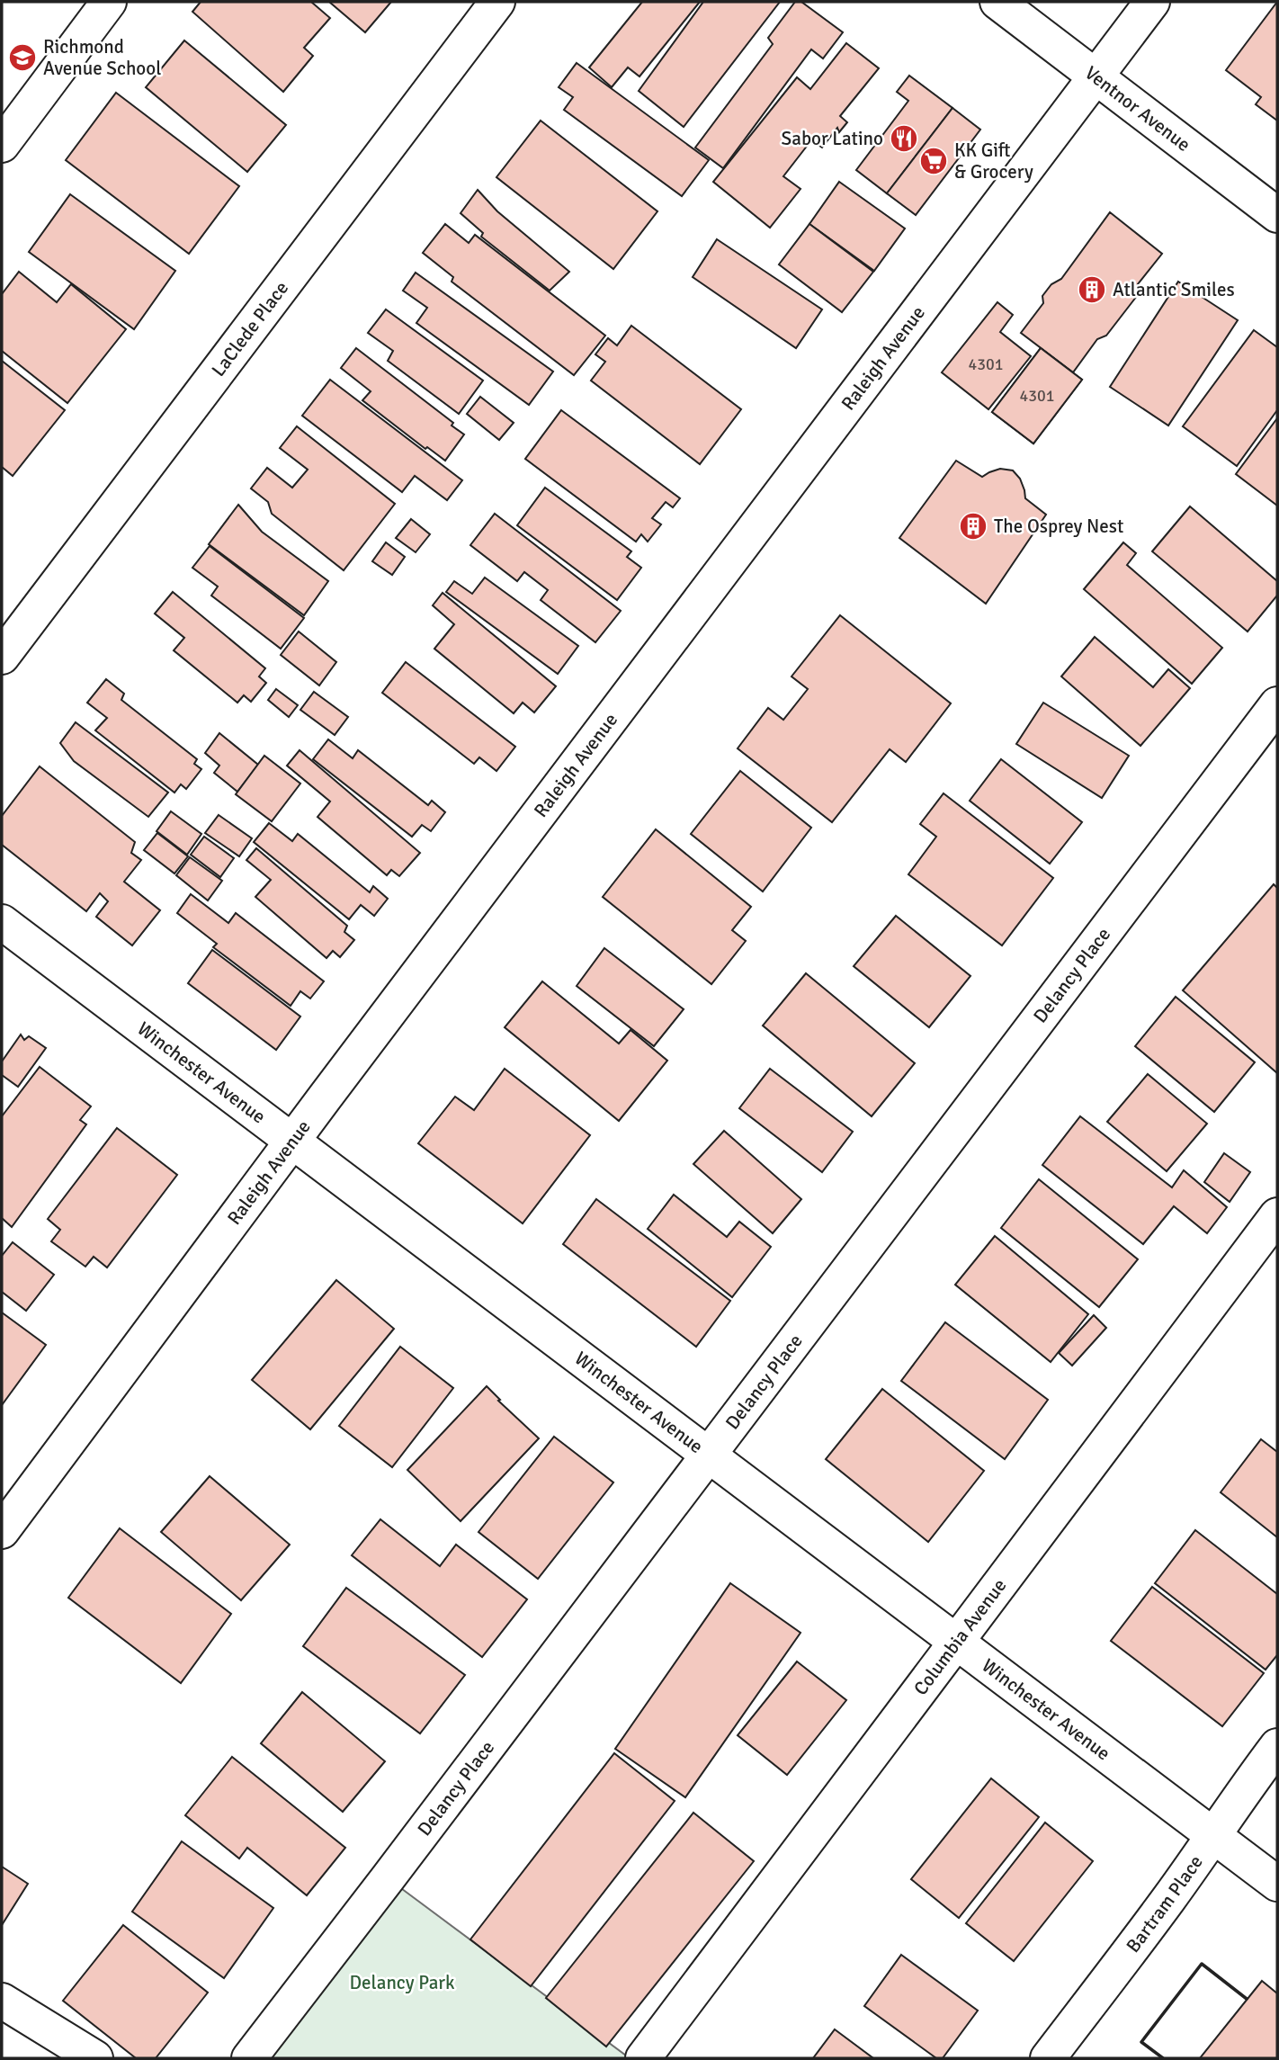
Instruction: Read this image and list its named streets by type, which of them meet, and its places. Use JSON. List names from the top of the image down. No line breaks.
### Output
{"streets":{"street":["Ventnor Avenue","LaClede Place","Raleigh Avenue","Delancy Place","Winchester Avenue","Columbia Avenue","Bartram Place"]},"crossings":[["Ventnor Avenue","Raleigh Avenue"],["Raleigh Avenue","Winchester Avenue"],["Delancy Place","Winchester Avenue"],["Winchester Avenue","Columbia Avenue"],["Winchester Avenue","Bartram Place"]],"parks":["Delancy Park"],"places":{"school or university":["Richmond Avenue School"],"restaurant":["Sabor Latino"],"supermarket":["KK Gift & Grocery"],"building":["Atlantic Smiles","The Osprey Nest"]},"house_numbers":["4301","4301"]}
